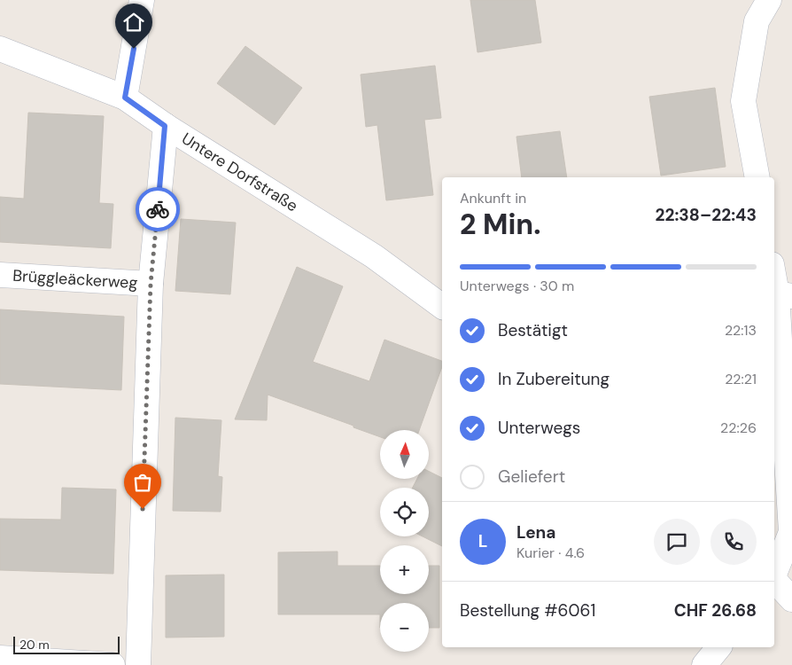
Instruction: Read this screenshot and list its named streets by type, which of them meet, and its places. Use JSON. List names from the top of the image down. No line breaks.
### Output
{"streets":{"street":["Untere Dorfstraße","Brüggleäckerweg"]},"crossings":[["Untere Dorfstraße","Brüggleäckerweg"]],"scale_bar":"20 m","north":"top","page":{"heading":["2 Min.","Ankunft in","22:38–22:43"],"panel":["Lena","Kurier · 4.6","Bestellung #6061","CHF 26.68"],"bar":"Unterwegs · 30 m","list":[["Bestätigt","22:13"],["In Zubereitung","22:21"],["Unterwegs","22:26"],"Geliefert"],"map_buttons":["+","−"],"round":"L","scale":"20 m"}}
